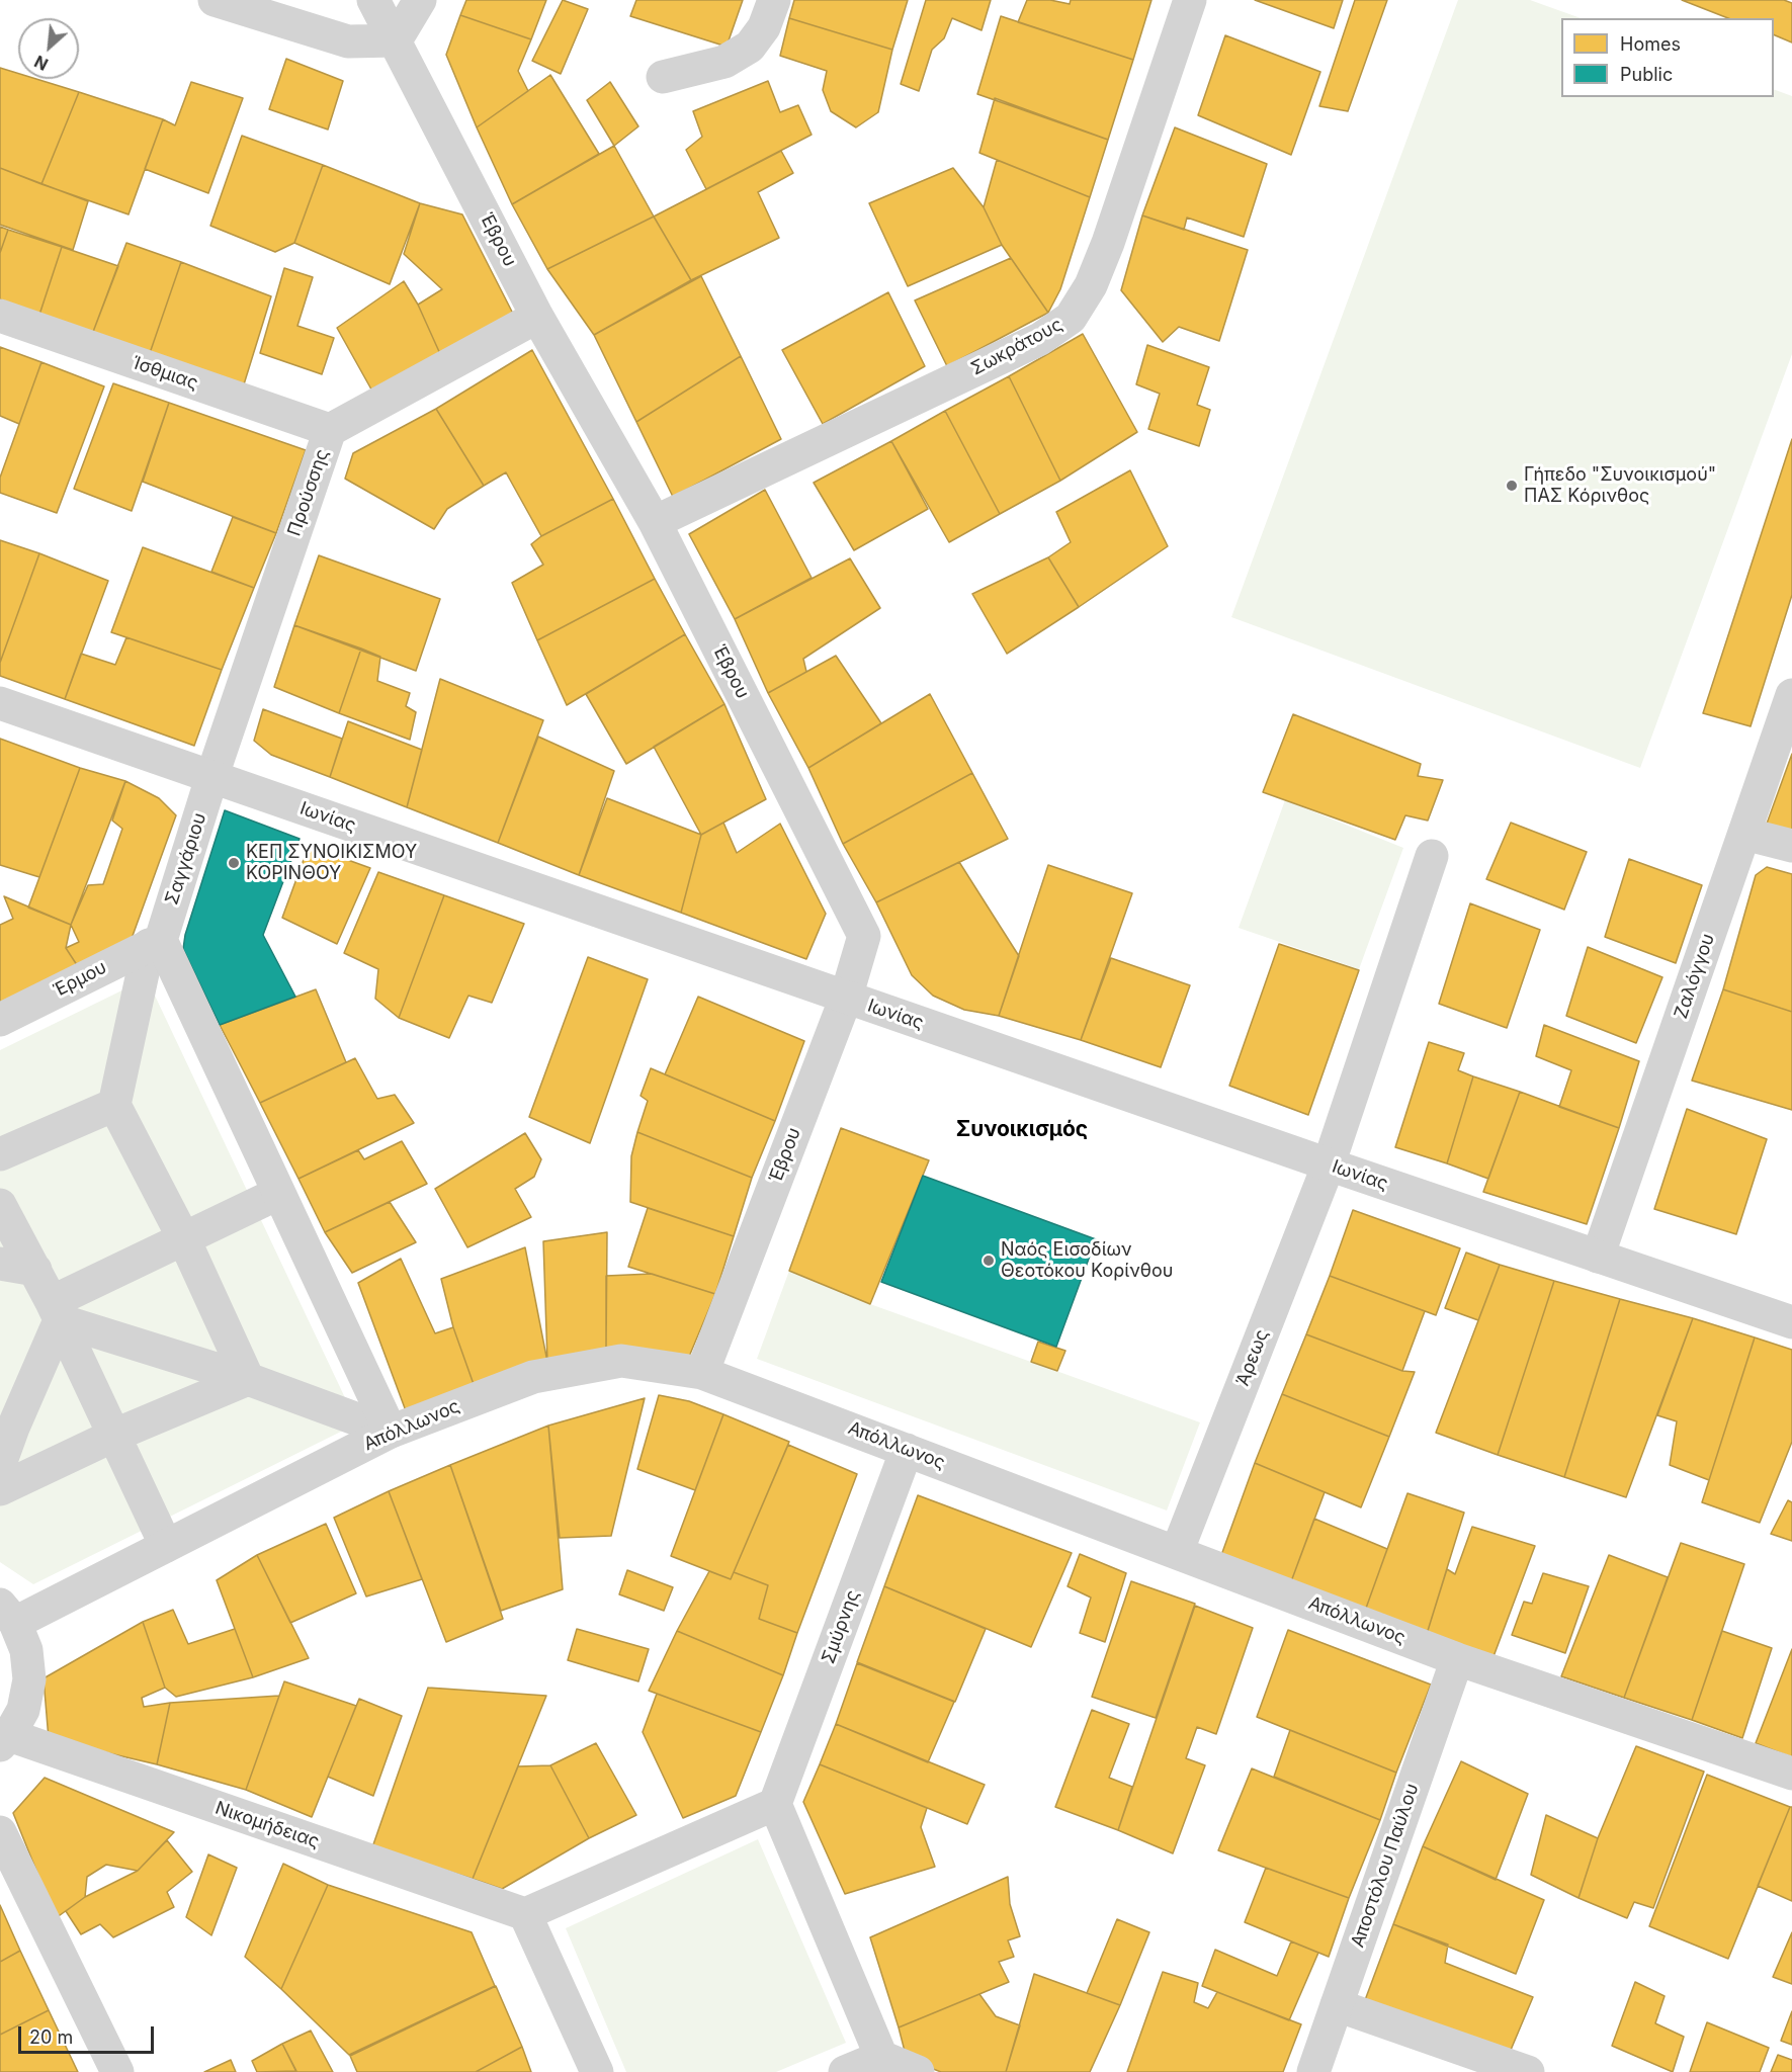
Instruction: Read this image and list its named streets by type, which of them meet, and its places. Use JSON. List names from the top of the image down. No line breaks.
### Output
{"streets":{"street":["Έβρου","Σωκράτους","Ίσθμιας","Προύσσης","Ιωνίας","Σαγγάριου","Ζαλόγγου","Έρμου","Άρεως","Απόλλωνος","Σμύρνης","Νικομήδειας","Αποστόλου Παύλου"]},"crossings":[["Έβρου","Σωκράτους"],["Έβρου","Προύσσης"],["Έβρου","Ιωνίας"],["Έβρου","Απόλλωνος"],["Ίσθμιας","Προύσσης"],["Προύσσης","Ιωνίας"],["Προύσσης","Σαγγάριου"],["Ιωνίας","Σαγγάριου"],["Ιωνίας","Ζαλόγγου"],["Ιωνίας","Άρεως"],["Σαγγάριου","Έρμου"],["Άρεως","Απόλλωνος"],["Απόλλωνος","Σμύρνης"],["Απόλλωνος","Νικομήδειας"],["Απόλλωνος","Αποστόλου Παύλου"]],"districts":["Συνοικισμός"],"places":["Γήπεδο \"Συνοικισμού\" ΠΑΣ Κόρινθος","ΚΕΠ ΣΥΝΟΙΚΙΣΜΟΥ ΚΟΡΙΝΘΟΥ","Ναός Εισοδίων Θεοτόκου Κορίνθου"],"legend":["Homes","Public"],"scale_bar":"20 m","north":"bottom left"}
